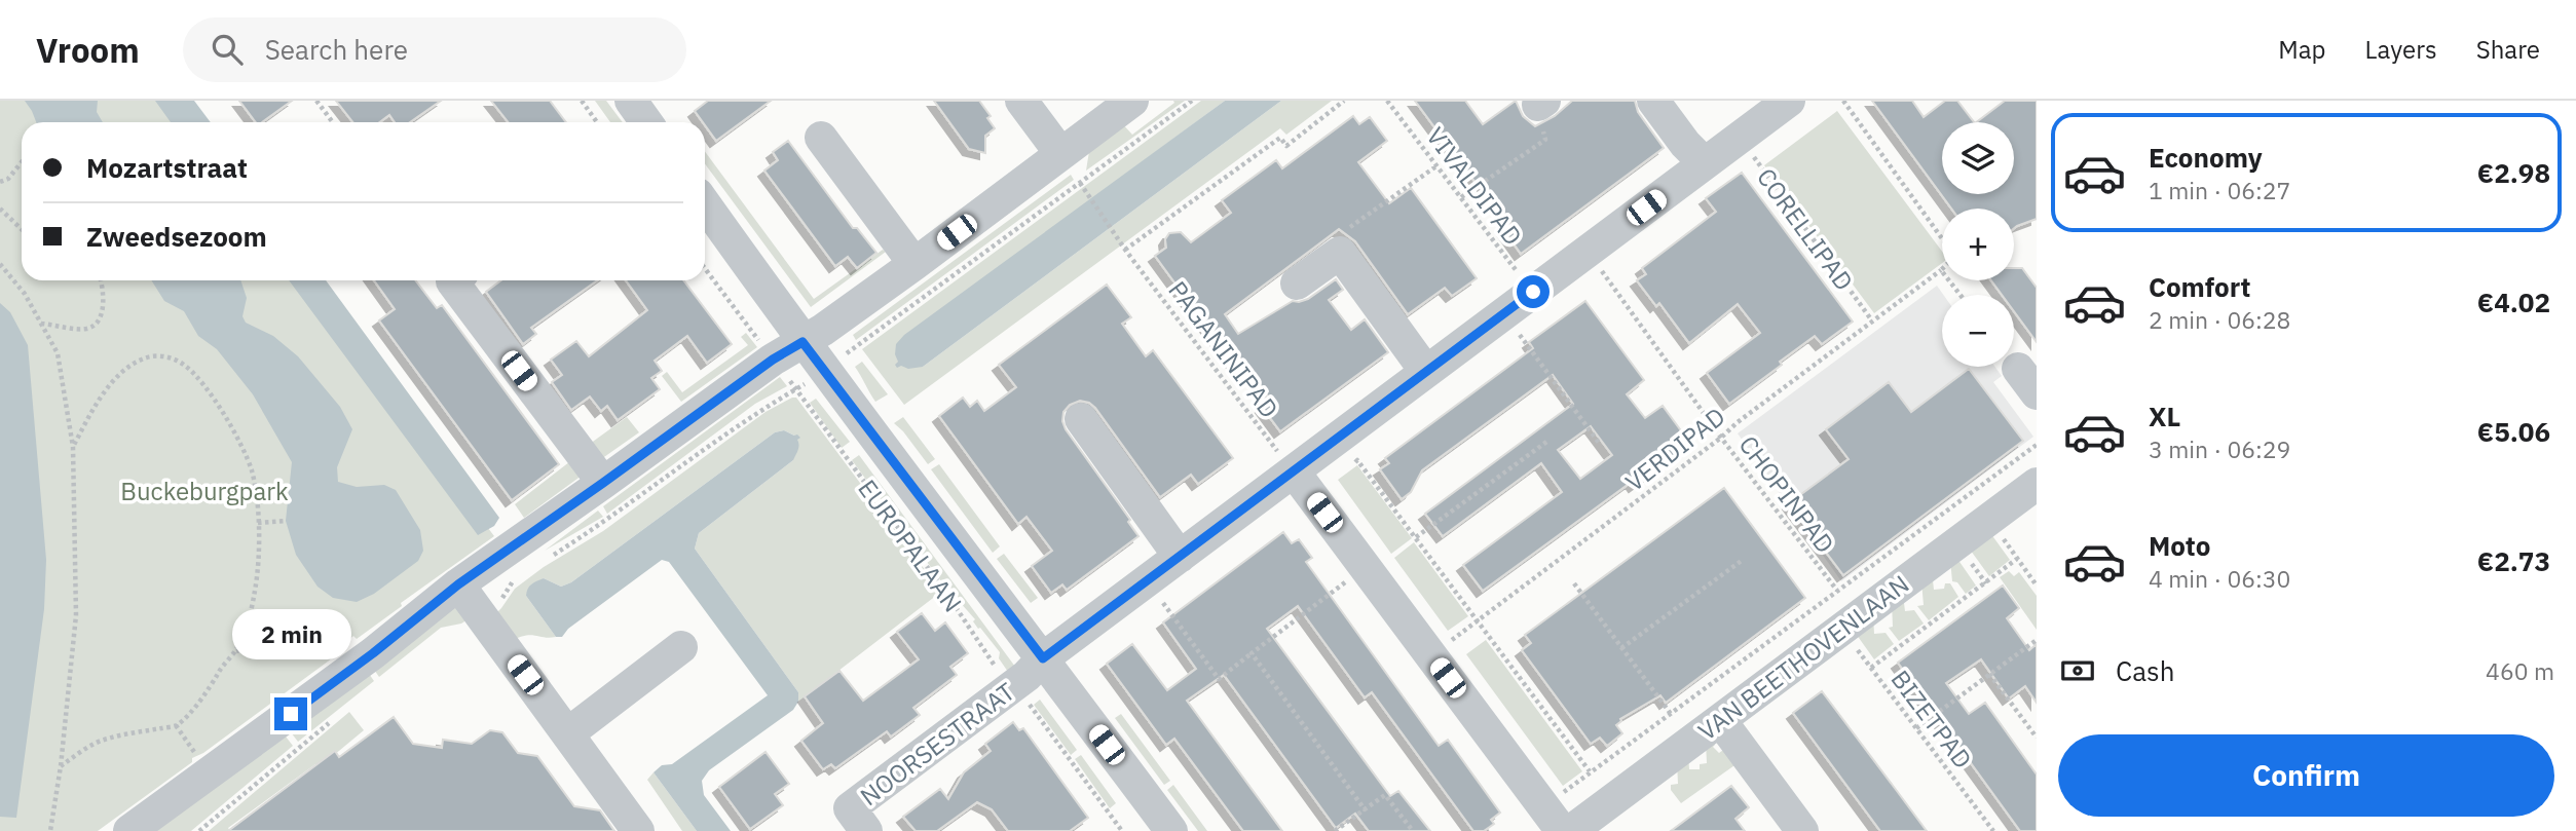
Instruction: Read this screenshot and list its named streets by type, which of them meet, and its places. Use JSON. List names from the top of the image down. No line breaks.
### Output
{"streets":{"street":["EUROPALAAN","VAN BEETHOVENLAAN","NOORSESTRAAT"],"path":["VIVALDIPAD","CORELLIPAD","PAGANINIPAD","VERDIPAD","CHOPINPAD","BIZETPAD"]},"crossings":[["VIVALDIPAD","NOORSESTRAAT"],["CORELLIPAD","VERDIPAD"],["CORELLIPAD","NOORSESTRAAT"],["PAGANINIPAD","NOORSESTRAAT"],["VERDIPAD","CHOPINPAD"],["CHOPINPAD","VAN BEETHOVENLAAN"],["CHOPINPAD","BIZETPAD"],["CHOPINPAD","NOORSESTRAAT"],["EUROPALAAN","NOORSESTRAAT"],["VAN BEETHOVENLAAN","BIZETPAD"]],"parks":["Buckeburgpark"],"page":{"header":"Vroom","search":"Search here","nav":["Map","Layers","Share"],"list":[{"name":"Economy","note":"1 min · 06:27","value":"€2.98"},{"name":"Comfort","note":"2 min · 06:28","value":"€4.02"},{"name":"XL","note":"3 min · 06:29","value":"€5.06"},{"name":"Moto","note":"4 min · 06:30","value":"€2.73"}],"map_buttons":["+","−"],"banner":["Mozartstraat","Zweedsezoom"],"bubble":"2 min","pay":["Cash","460 m"],"buttons":"Confirm"}}
